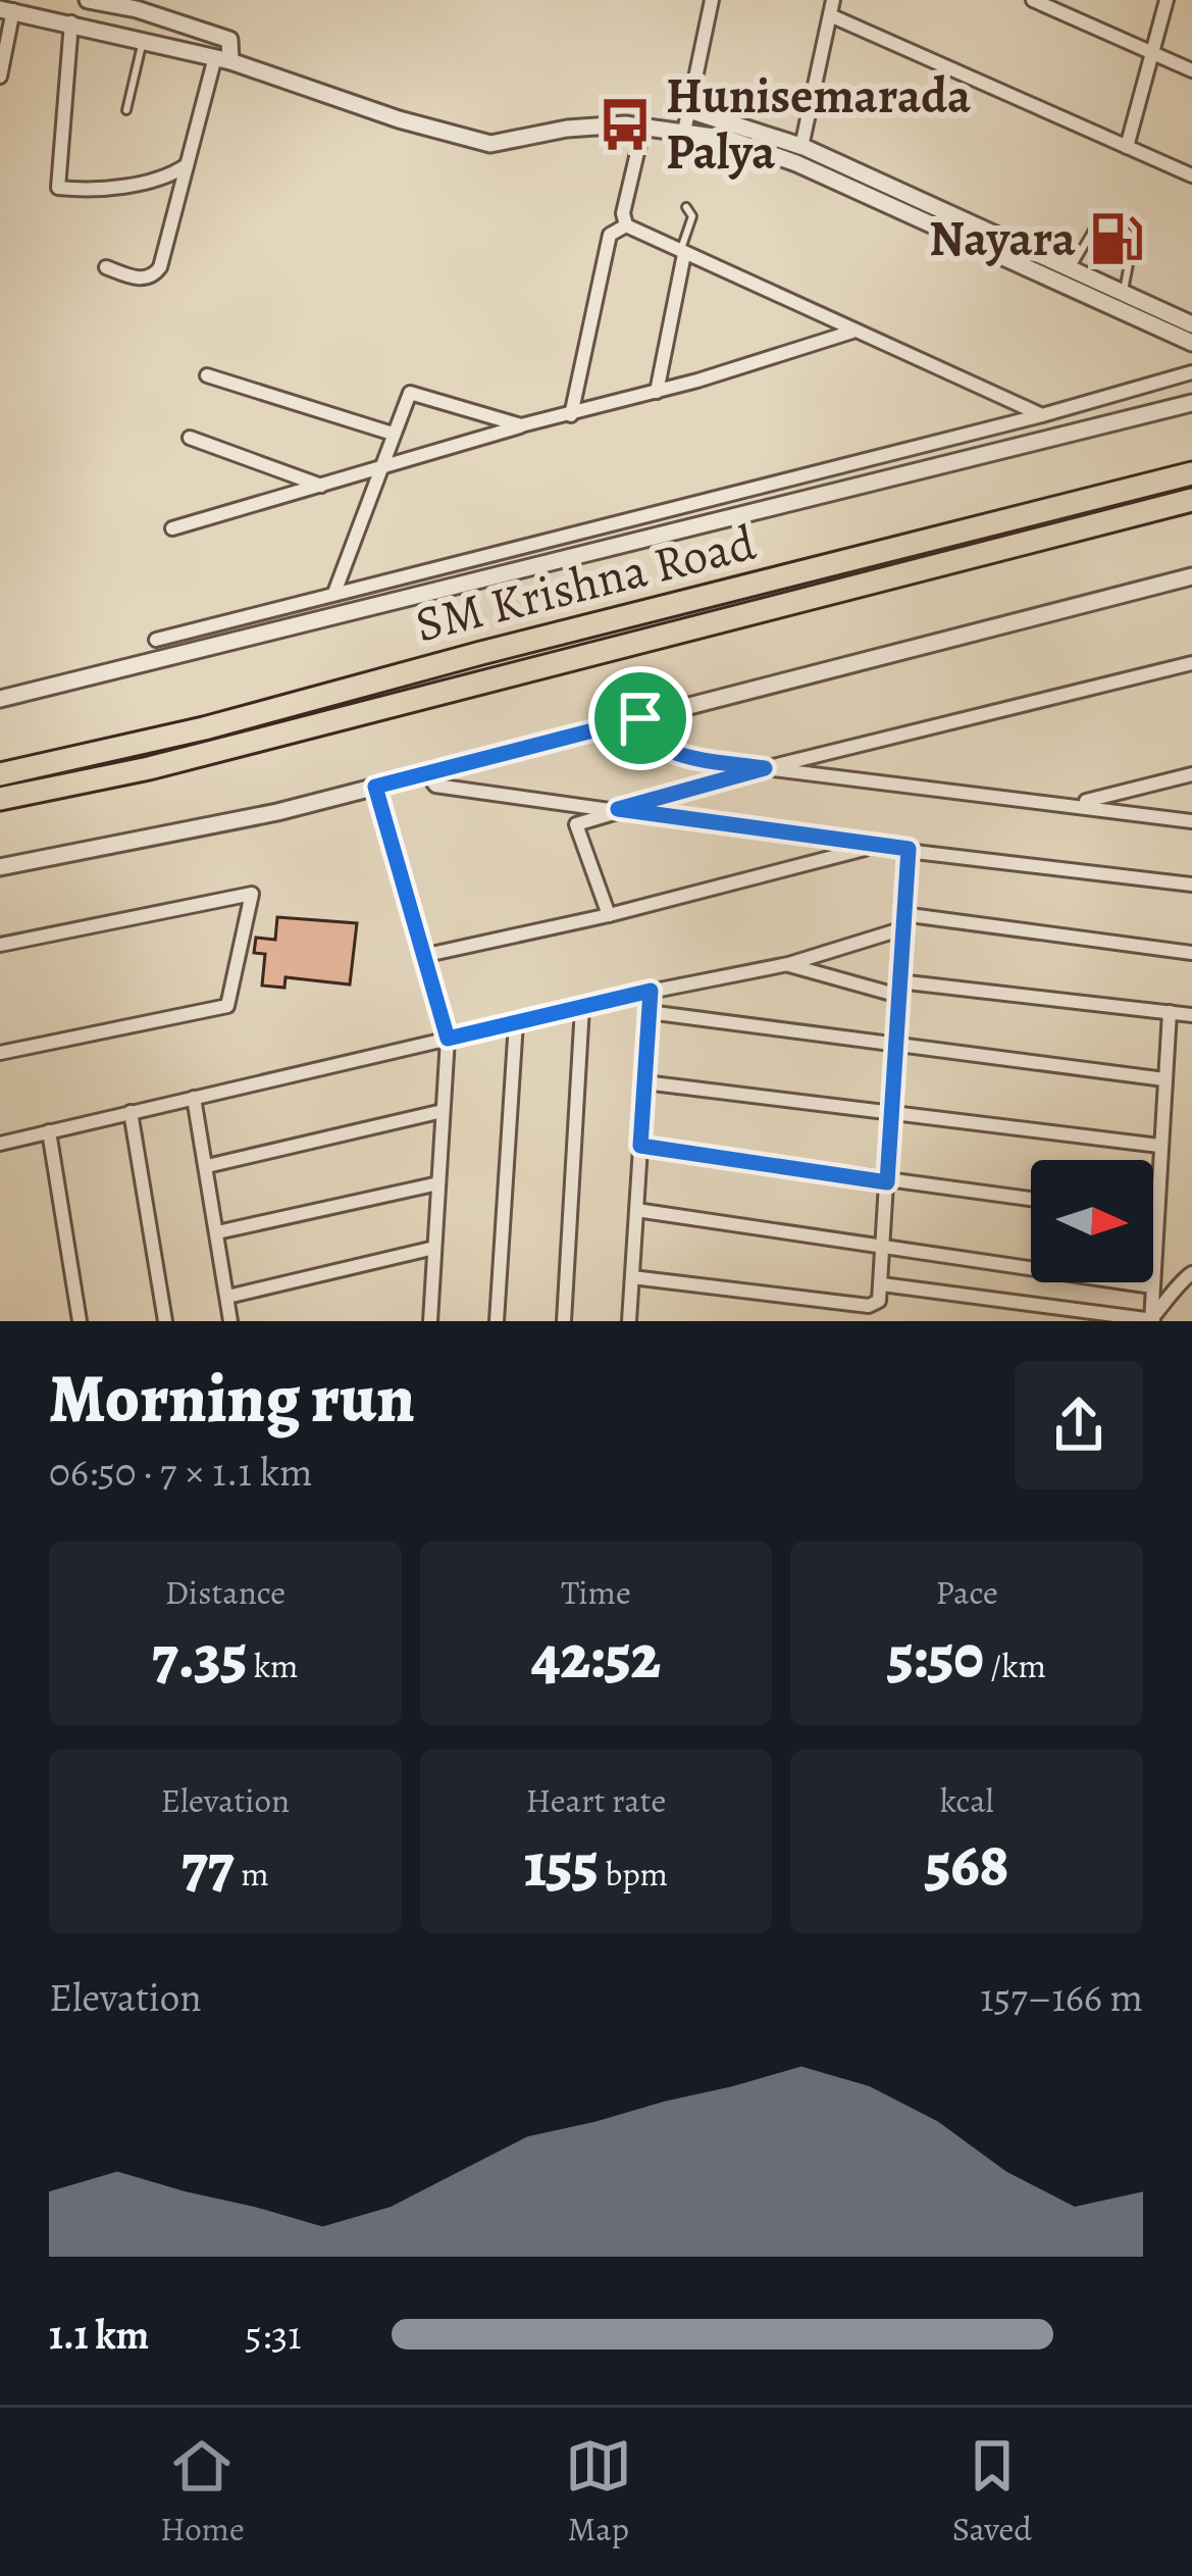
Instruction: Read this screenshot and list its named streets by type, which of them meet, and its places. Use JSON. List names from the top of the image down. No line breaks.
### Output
{"streets":{"highway":["SM Krishna Road"]},"places":{"bus stop":["Hunisemarada Palya"],"fuel station":["Nayara"]},"north":"right","page":{"heading":["Morning run","06:50 · 7 × 1.1 km"],"stats":[["Distance","7.35 km"],["Time","42:52"],["Pace","5:50 /km"],["Elevation","77 m"],["Heart rate","155 bpm"],["kcal","568"]],"chart":["Elevation","157–166 m"],"list":[{"name":"1.1 km","note":"5:31"}],"tabs":["Home","Map","Saved"]}}
